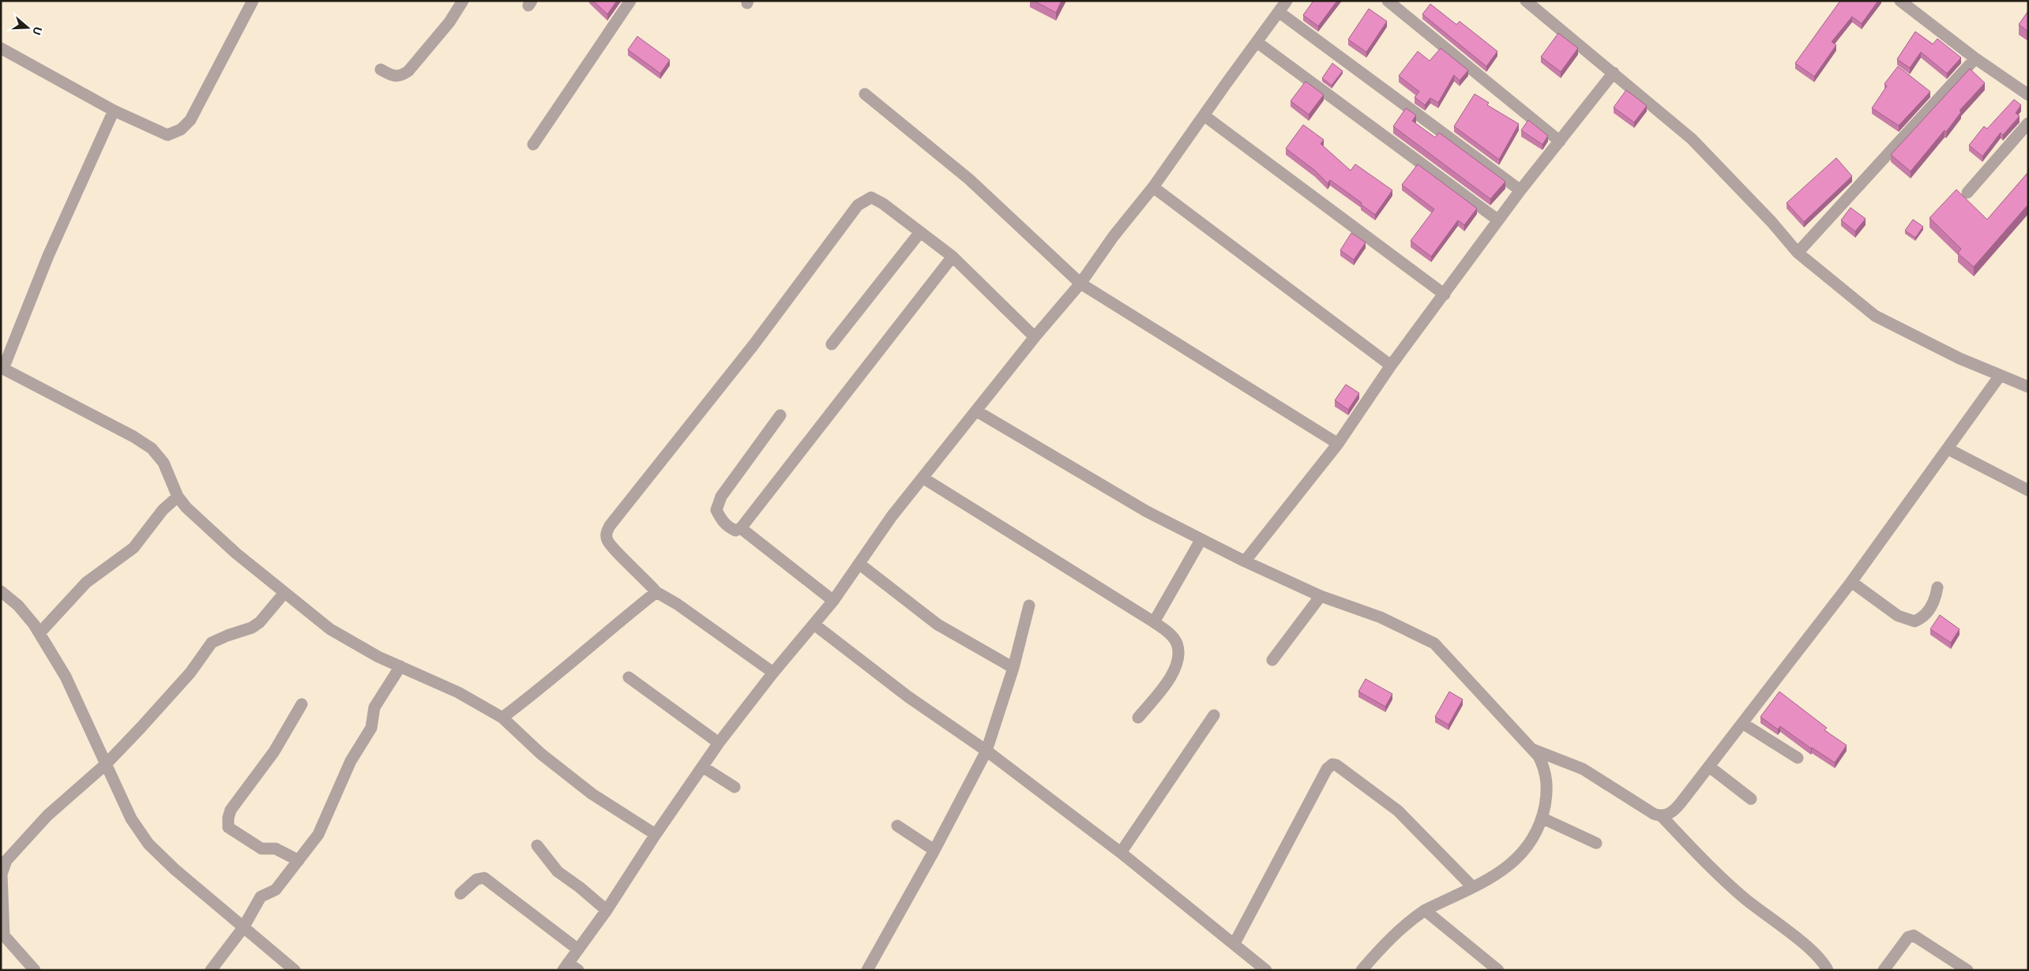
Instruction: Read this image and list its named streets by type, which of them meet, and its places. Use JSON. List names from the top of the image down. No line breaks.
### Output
{"north":"right"}
